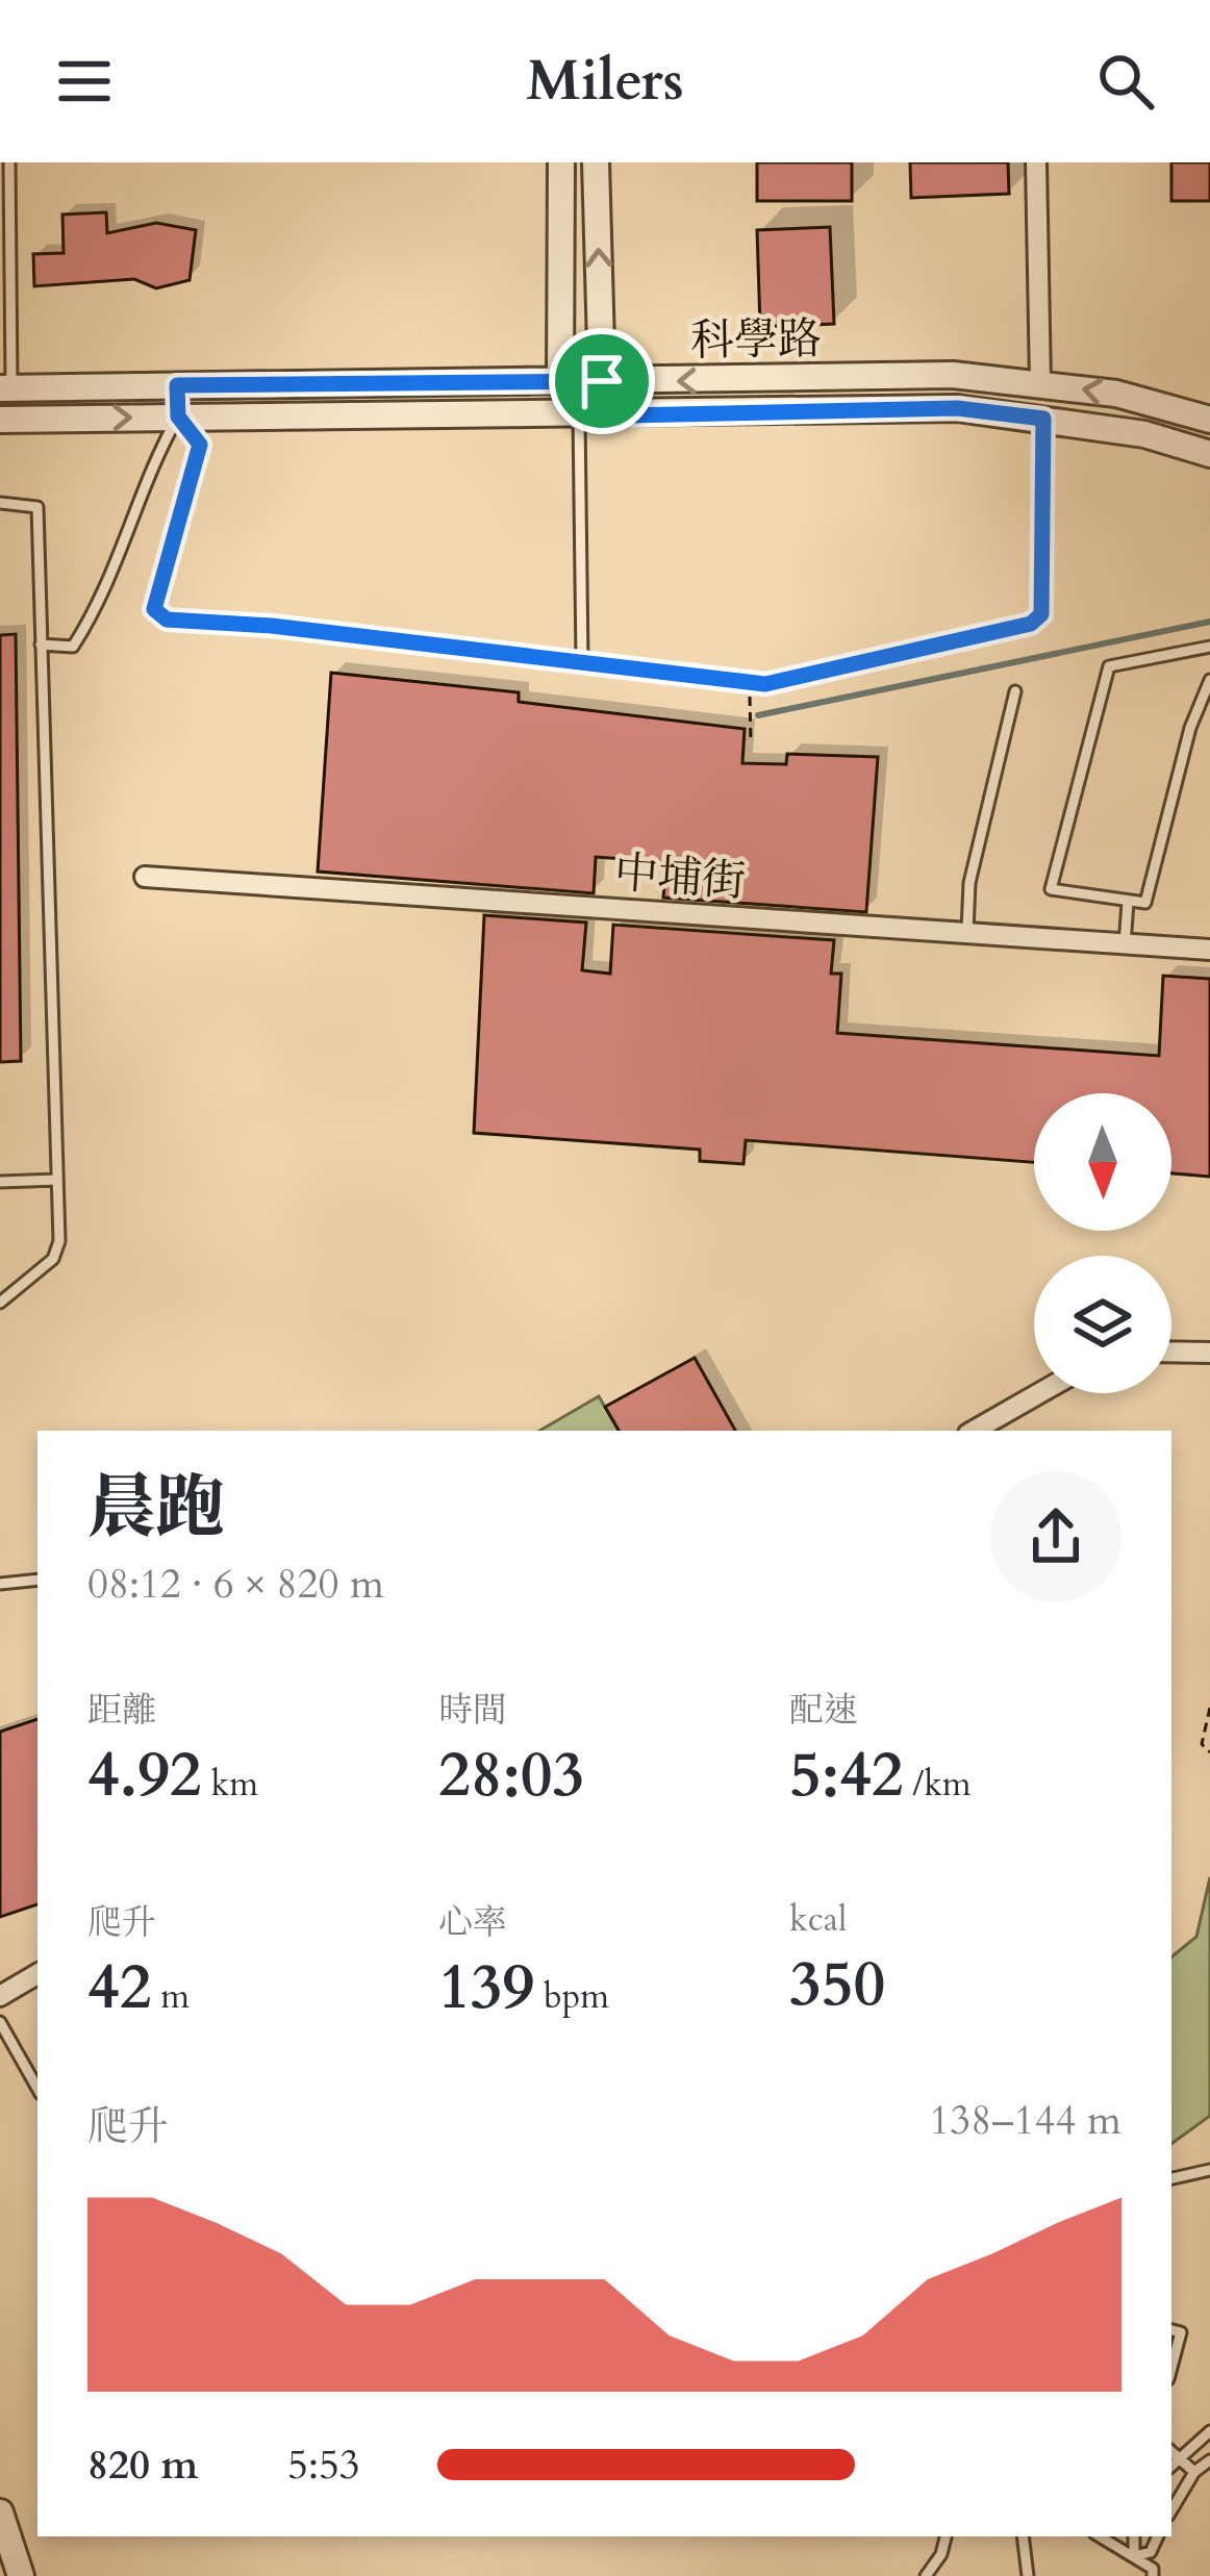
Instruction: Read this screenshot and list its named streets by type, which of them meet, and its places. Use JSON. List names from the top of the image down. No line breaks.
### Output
{"streets":{"street":["科學路","中埔街"]},"north":"bottom","page":{"header":"Milers","heading":["晨跑","08:12 · 6 × 820 m"],"stats":[["距離","4.92 km"],["時間","28:03"],["配速","5:42 /km"],["爬升","42 m"],["心率","139 bpm"],["kcal","350"]],"chart":["爬升","138–144 m"],"list":[{"name":"820 m","note":"5:53"}]}}
